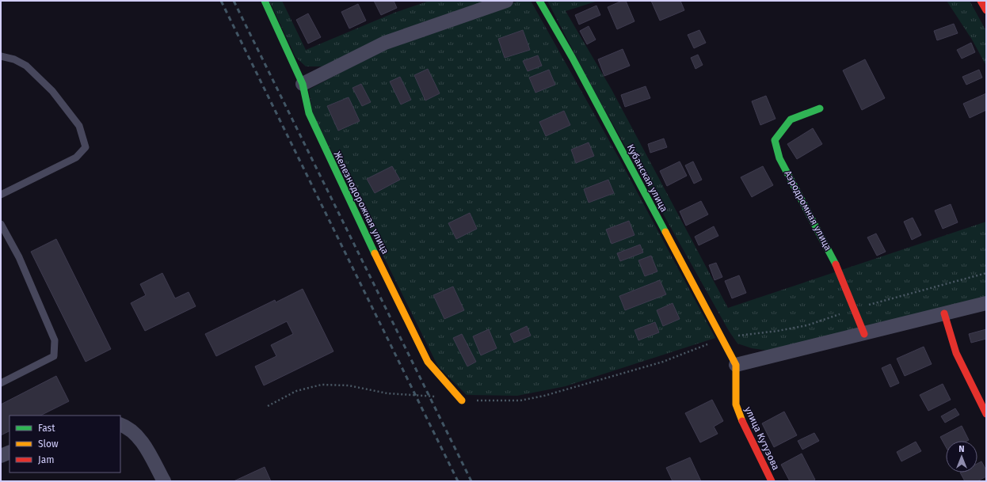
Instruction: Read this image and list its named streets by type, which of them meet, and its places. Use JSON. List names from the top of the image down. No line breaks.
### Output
{"streets":{"street":["Кубанская улица","Железнодорожная улица","Аэродромная улица","улица Кутузова"]},"crossings":[["Кубанская улица","улица Кутузова"]],"legend":["Fast","Slow","Jam"],"north":"top"}
